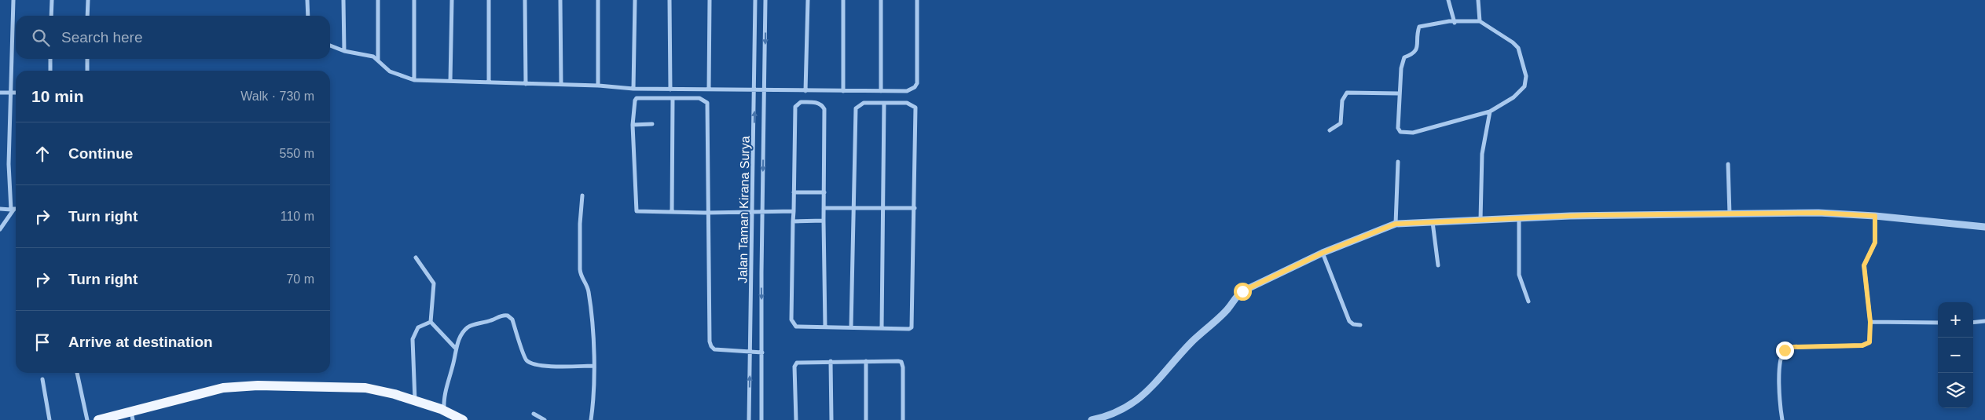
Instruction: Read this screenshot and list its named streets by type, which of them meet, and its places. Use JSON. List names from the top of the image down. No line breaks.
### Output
{"streets":{"street":["Jalan Taman Kirana Surya"]},"page":{"search":"Search here","heading":["10 min","Walk · 730 m"],"list":[["Continue","550 m"],["Turn right","110 m"],["Turn right","70 m"],"Arrive at destination"],"map_buttons":["+","−"]}}
